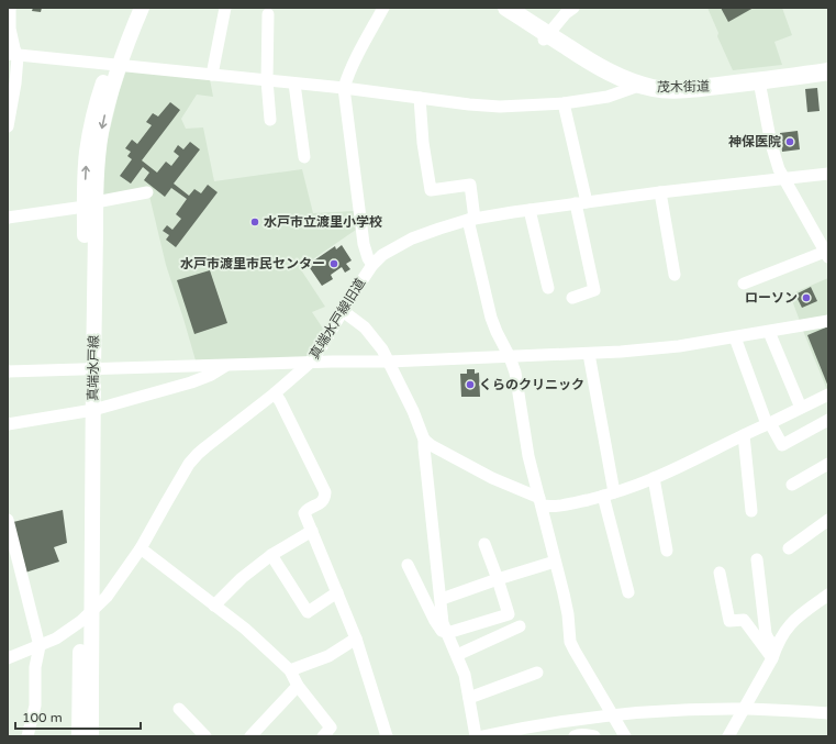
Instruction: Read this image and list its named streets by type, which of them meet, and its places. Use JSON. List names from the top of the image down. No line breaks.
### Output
{"streets":{"highway":["茂木街道"],"main road":["真端水戸線"],"street":["真端水戸線旧道"]},"crossings":[["真端水戸線旧道","真端水戸線"]],"places":["神保医院","水戸市立渡里小学校","水戸市渡里市民センター","ローソン","くらのクリニック"],"scale_bar":"100 m"}
